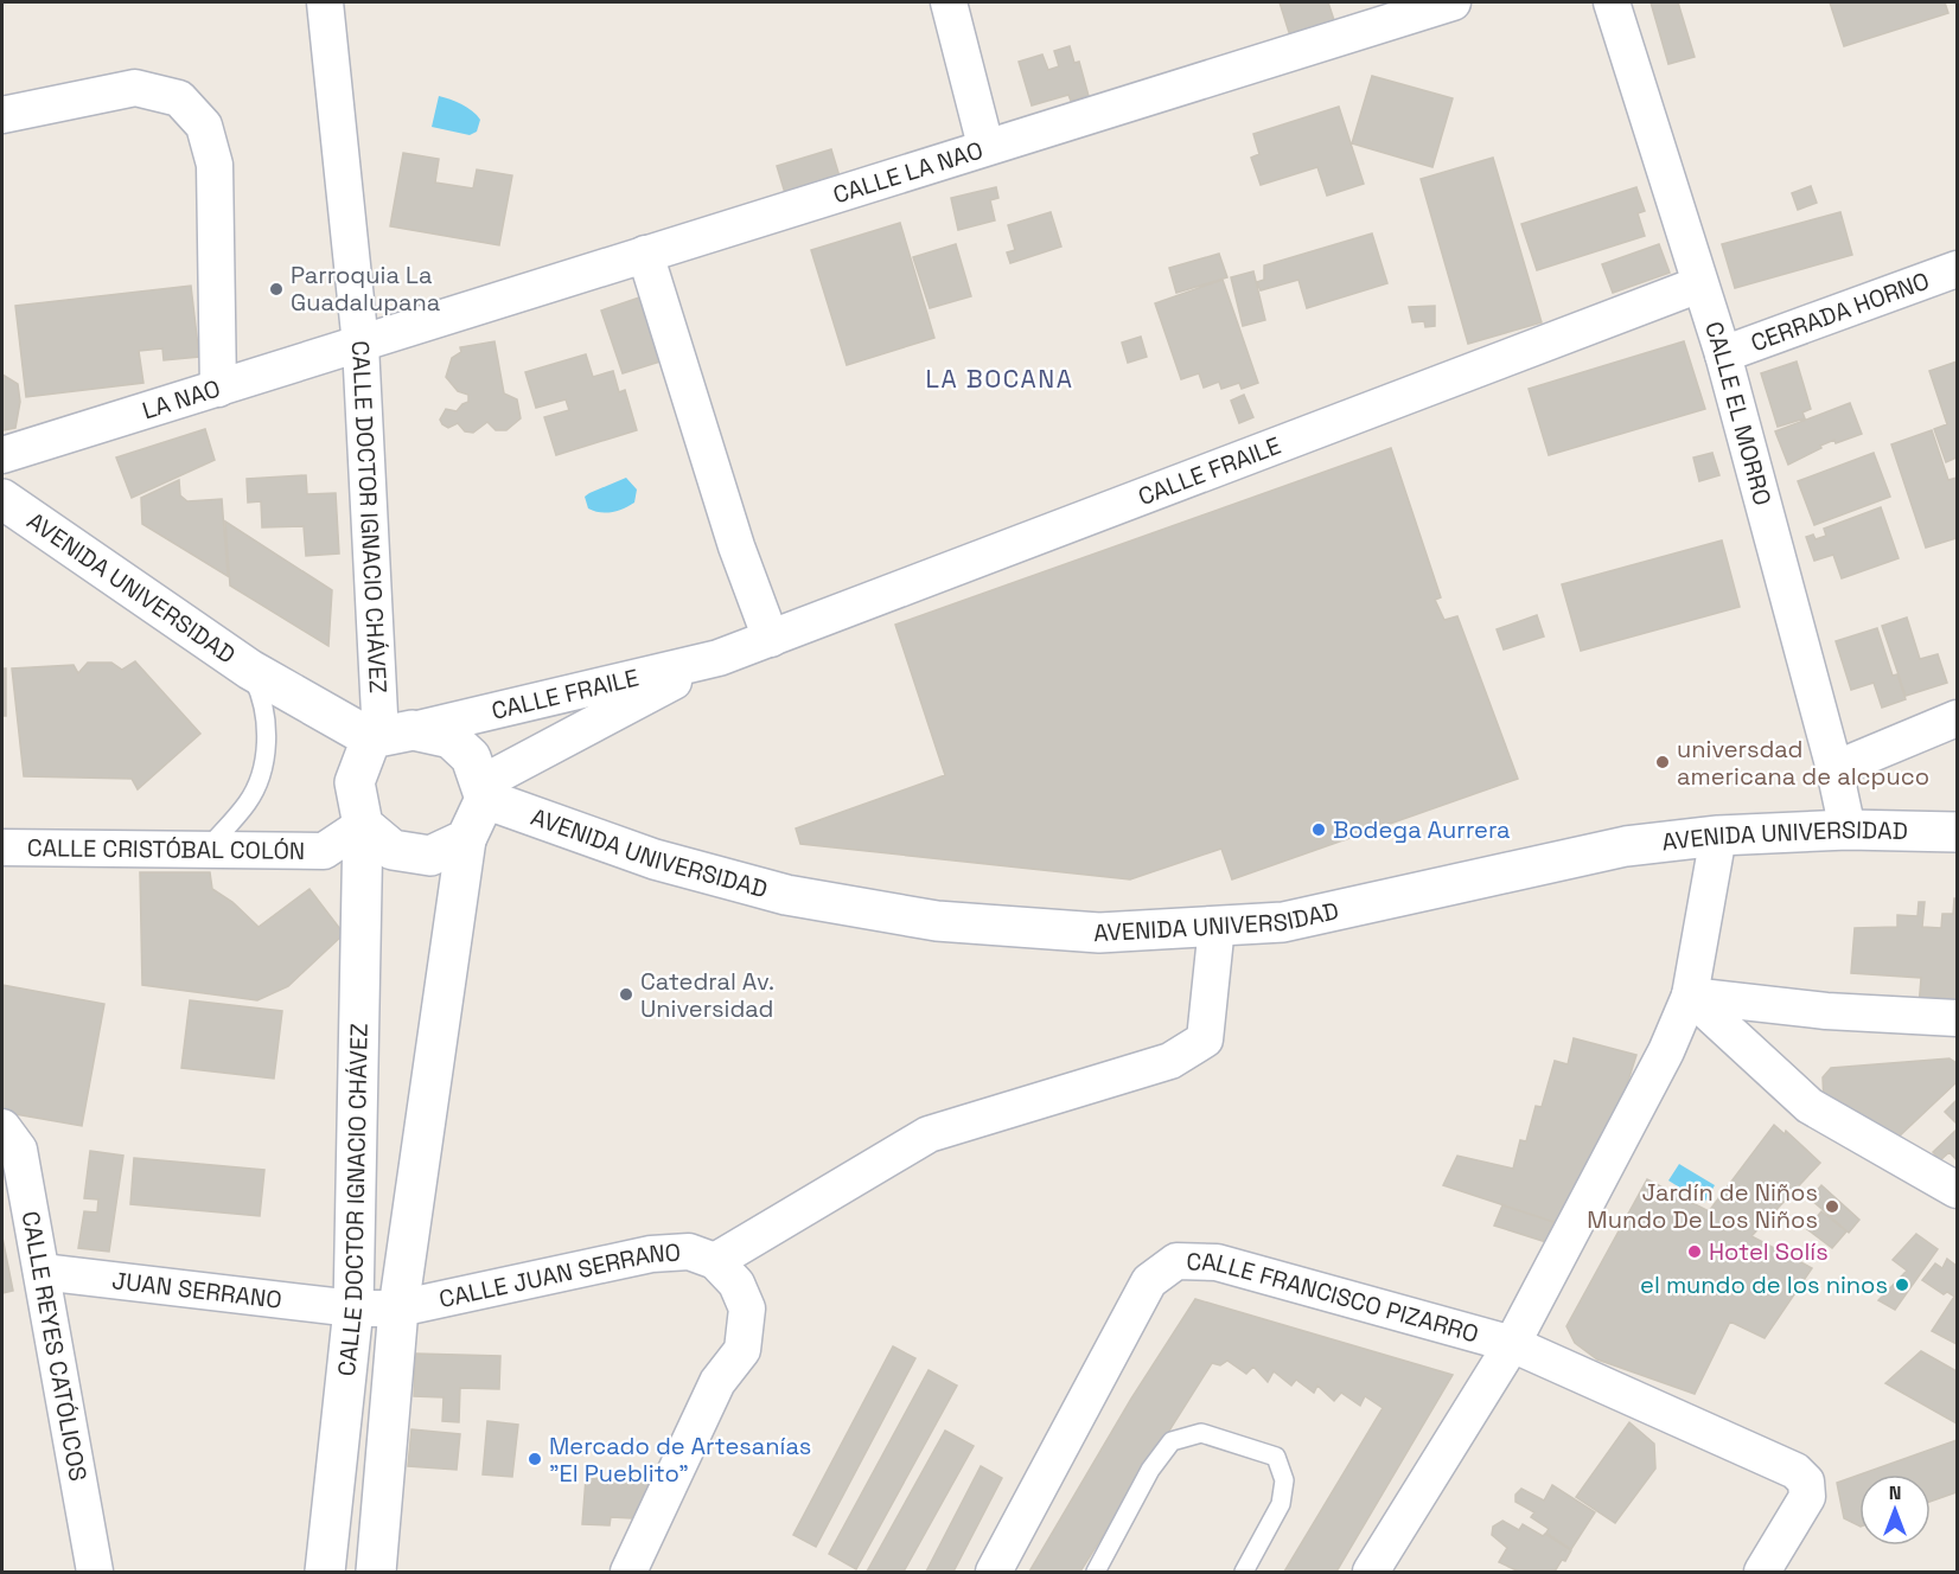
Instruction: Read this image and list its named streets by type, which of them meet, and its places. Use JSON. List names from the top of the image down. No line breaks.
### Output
{"streets":{"main road":["CALLE DOCTOR IGNACIO CHÁVEZ","AVENIDA UNIVERSIDAD"],"street":["CALLE LA NAO","CERRADA HORNO","LA NAO","CALLE EL MORRO","CALLE FRAILE","CALLE CRISTÓBAL COLÓN","CALLE JUAN SERRANO","JUAN SERRANO","CALLE FRANCISCO PIZARRO","CALLE REYES CATÓLICOS"]},"crossings":[["CALLE LA NAO","LA NAO"],["CALLE LA NAO","CALLE DOCTOR IGNACIO CHÁVEZ"],["CERRADA HORNO","CALLE EL MORRO"],["LA NAO","CALLE DOCTOR IGNACIO CHÁVEZ"],["CALLE EL MORRO","CALLE FRAILE"],["CALLE EL MORRO","AVENIDA UNIVERSIDAD"],["CALLE FRAILE","CALLE DOCTOR IGNACIO CHÁVEZ"],["CALLE FRAILE","AVENIDA UNIVERSIDAD"],["CALLE FRAILE","CALLE CRISTÓBAL COLÓN"],["CALLE DOCTOR IGNACIO CHÁVEZ","AVENIDA UNIVERSIDAD"],["CALLE DOCTOR IGNACIO CHÁVEZ","CALLE CRISTÓBAL COLÓN"],["CALLE DOCTOR IGNACIO CHÁVEZ","CALLE JUAN SERRANO"],["CALLE DOCTOR IGNACIO CHÁVEZ","JUAN SERRANO"],["AVENIDA UNIVERSIDAD","CALLE CRISTÓBAL COLÓN"],["AVENIDA UNIVERSIDAD","CALLE FRANCISCO PIZARRO"],["CALLE JUAN SERRANO","JUAN SERRANO"],["JUAN SERRANO","CALLE REYES CATÓLICOS"]],"districts":["LA BOCANA"],"places":["Parroquia La Guadalupana","universdad americana de alcpuco","Bodega Aurrera","Catedral Av. Universidad","Jardín de Niños Mundo De Los Niños","Hotel Solís","el mundo de los ninos","Mercado de Artesanías \"El Pueblito\""],"north":"top"}
